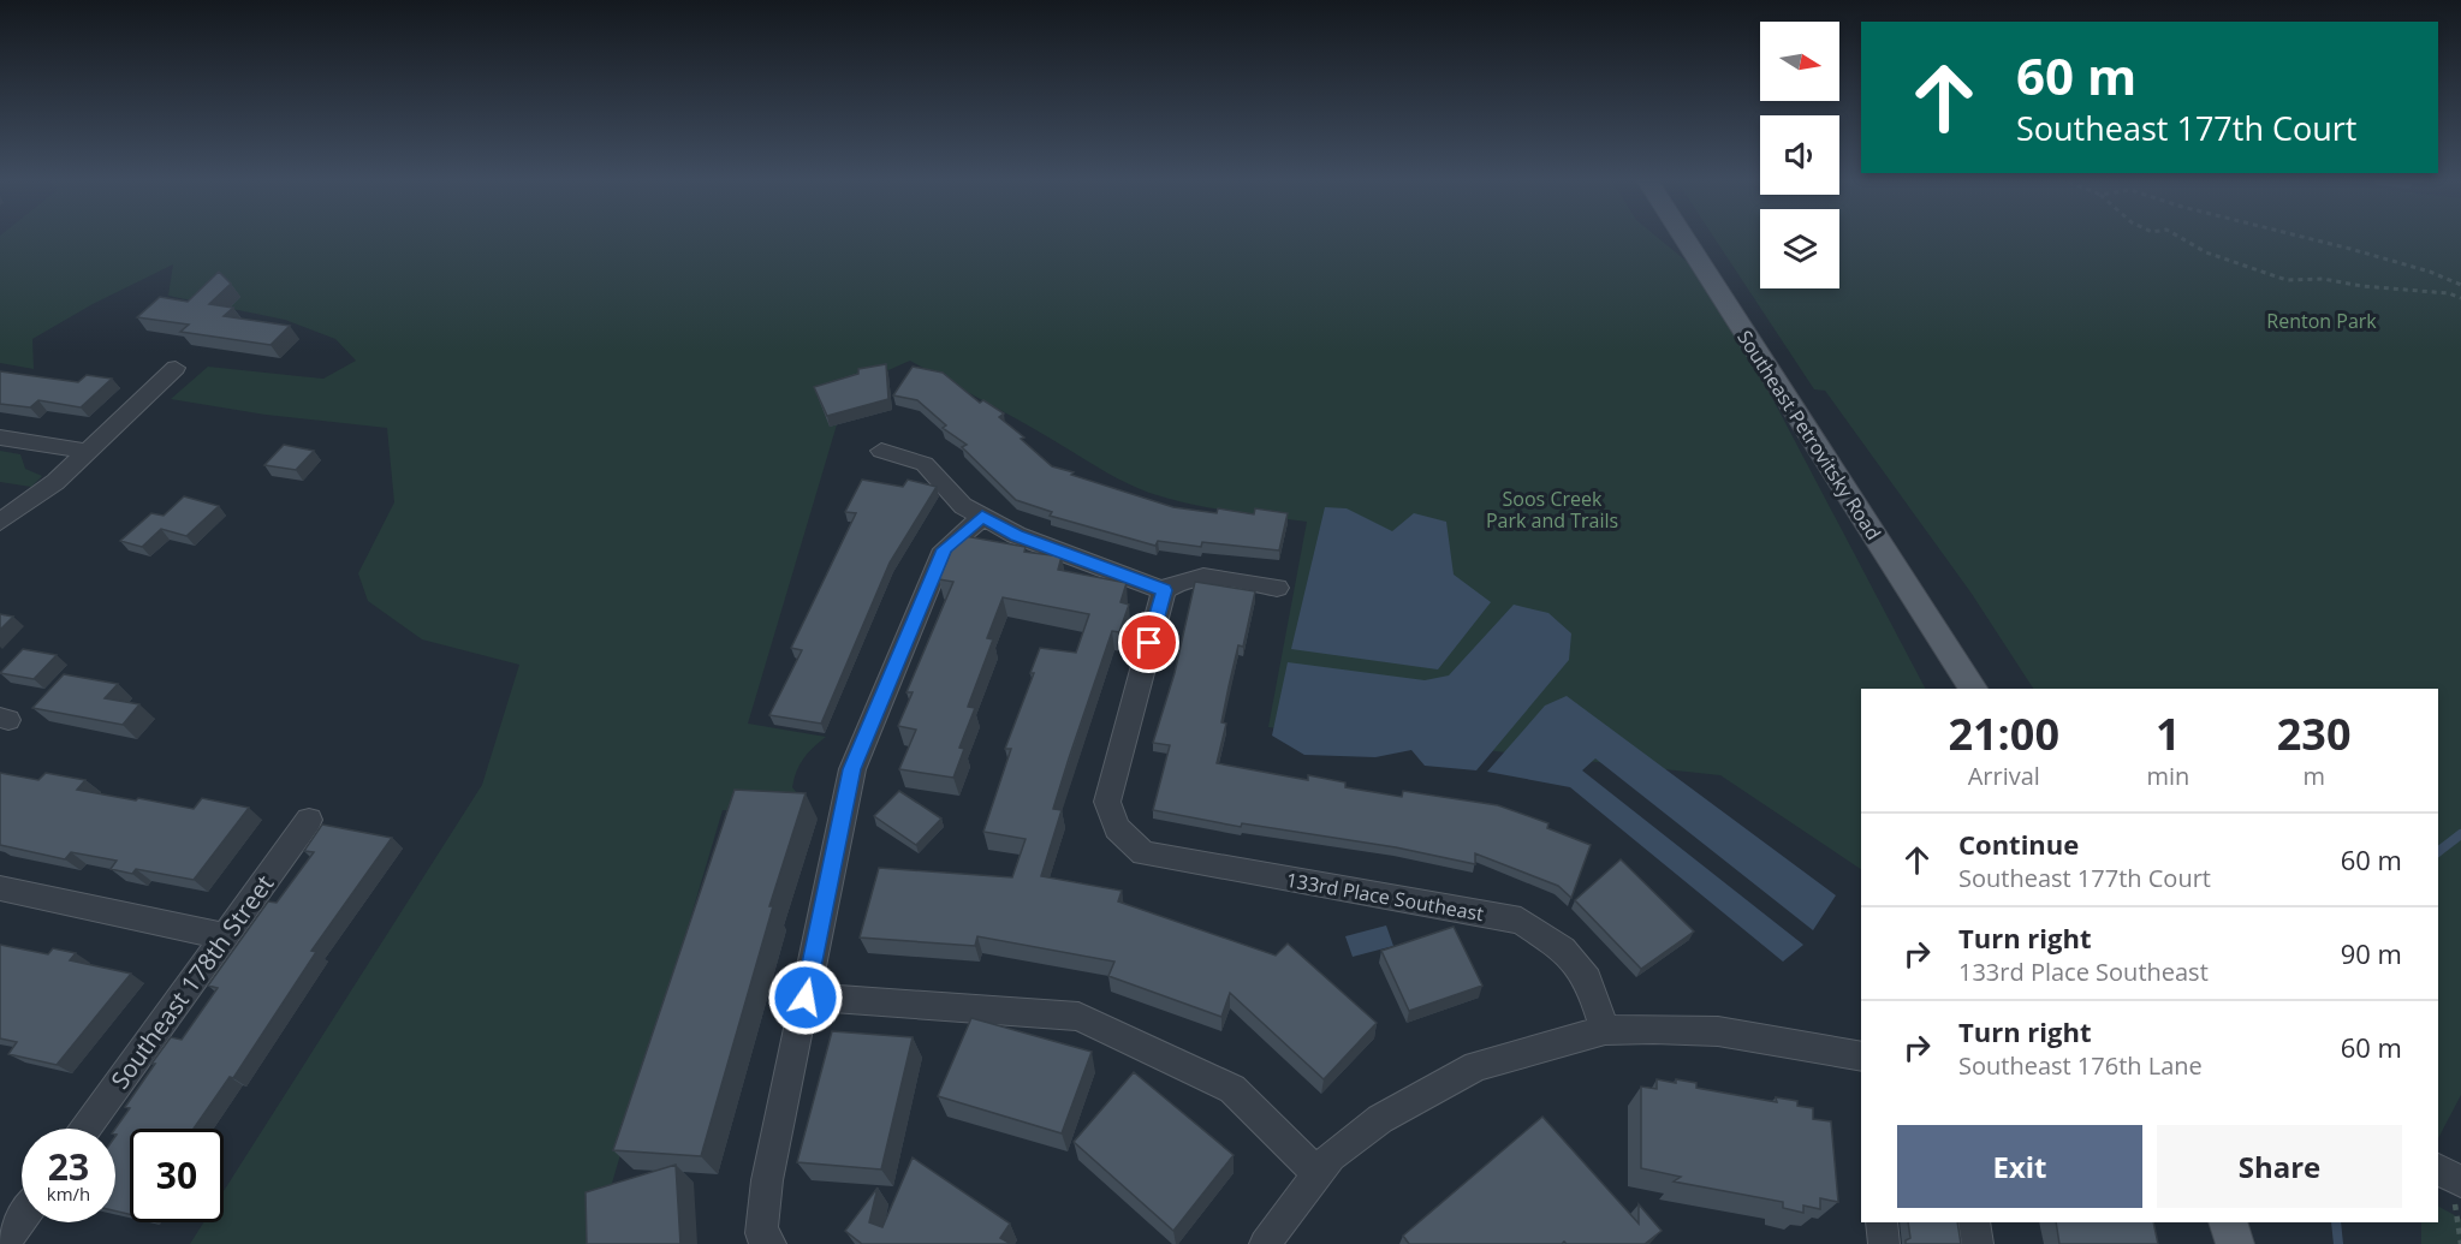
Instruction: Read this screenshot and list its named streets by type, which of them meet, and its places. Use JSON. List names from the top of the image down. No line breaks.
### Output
{"streets":{"main road":["Southeast Petrovitsky Road"],"street":["133rd Place Southeast","Southeast 178th Street"]},"parks":["Renton Park","Soos Creek Park and Trails"],"north":"right","page":{"turn":["60 m","Southeast 177th Court"],"eta":["21:00","Arrival","1","min","230","m"],"list":[{"name":"Continue","note":"Southeast 177th Court","value":"60 m"},{"name":"Turn right","note":"133rd Place Southeast","value":"90 m"},{"name":"Turn right","note":"Southeast 176th Lane","value":"60 m"}],"buttons":["Exit","Share"],"speed":"23 km/h","limit":"30"}}
